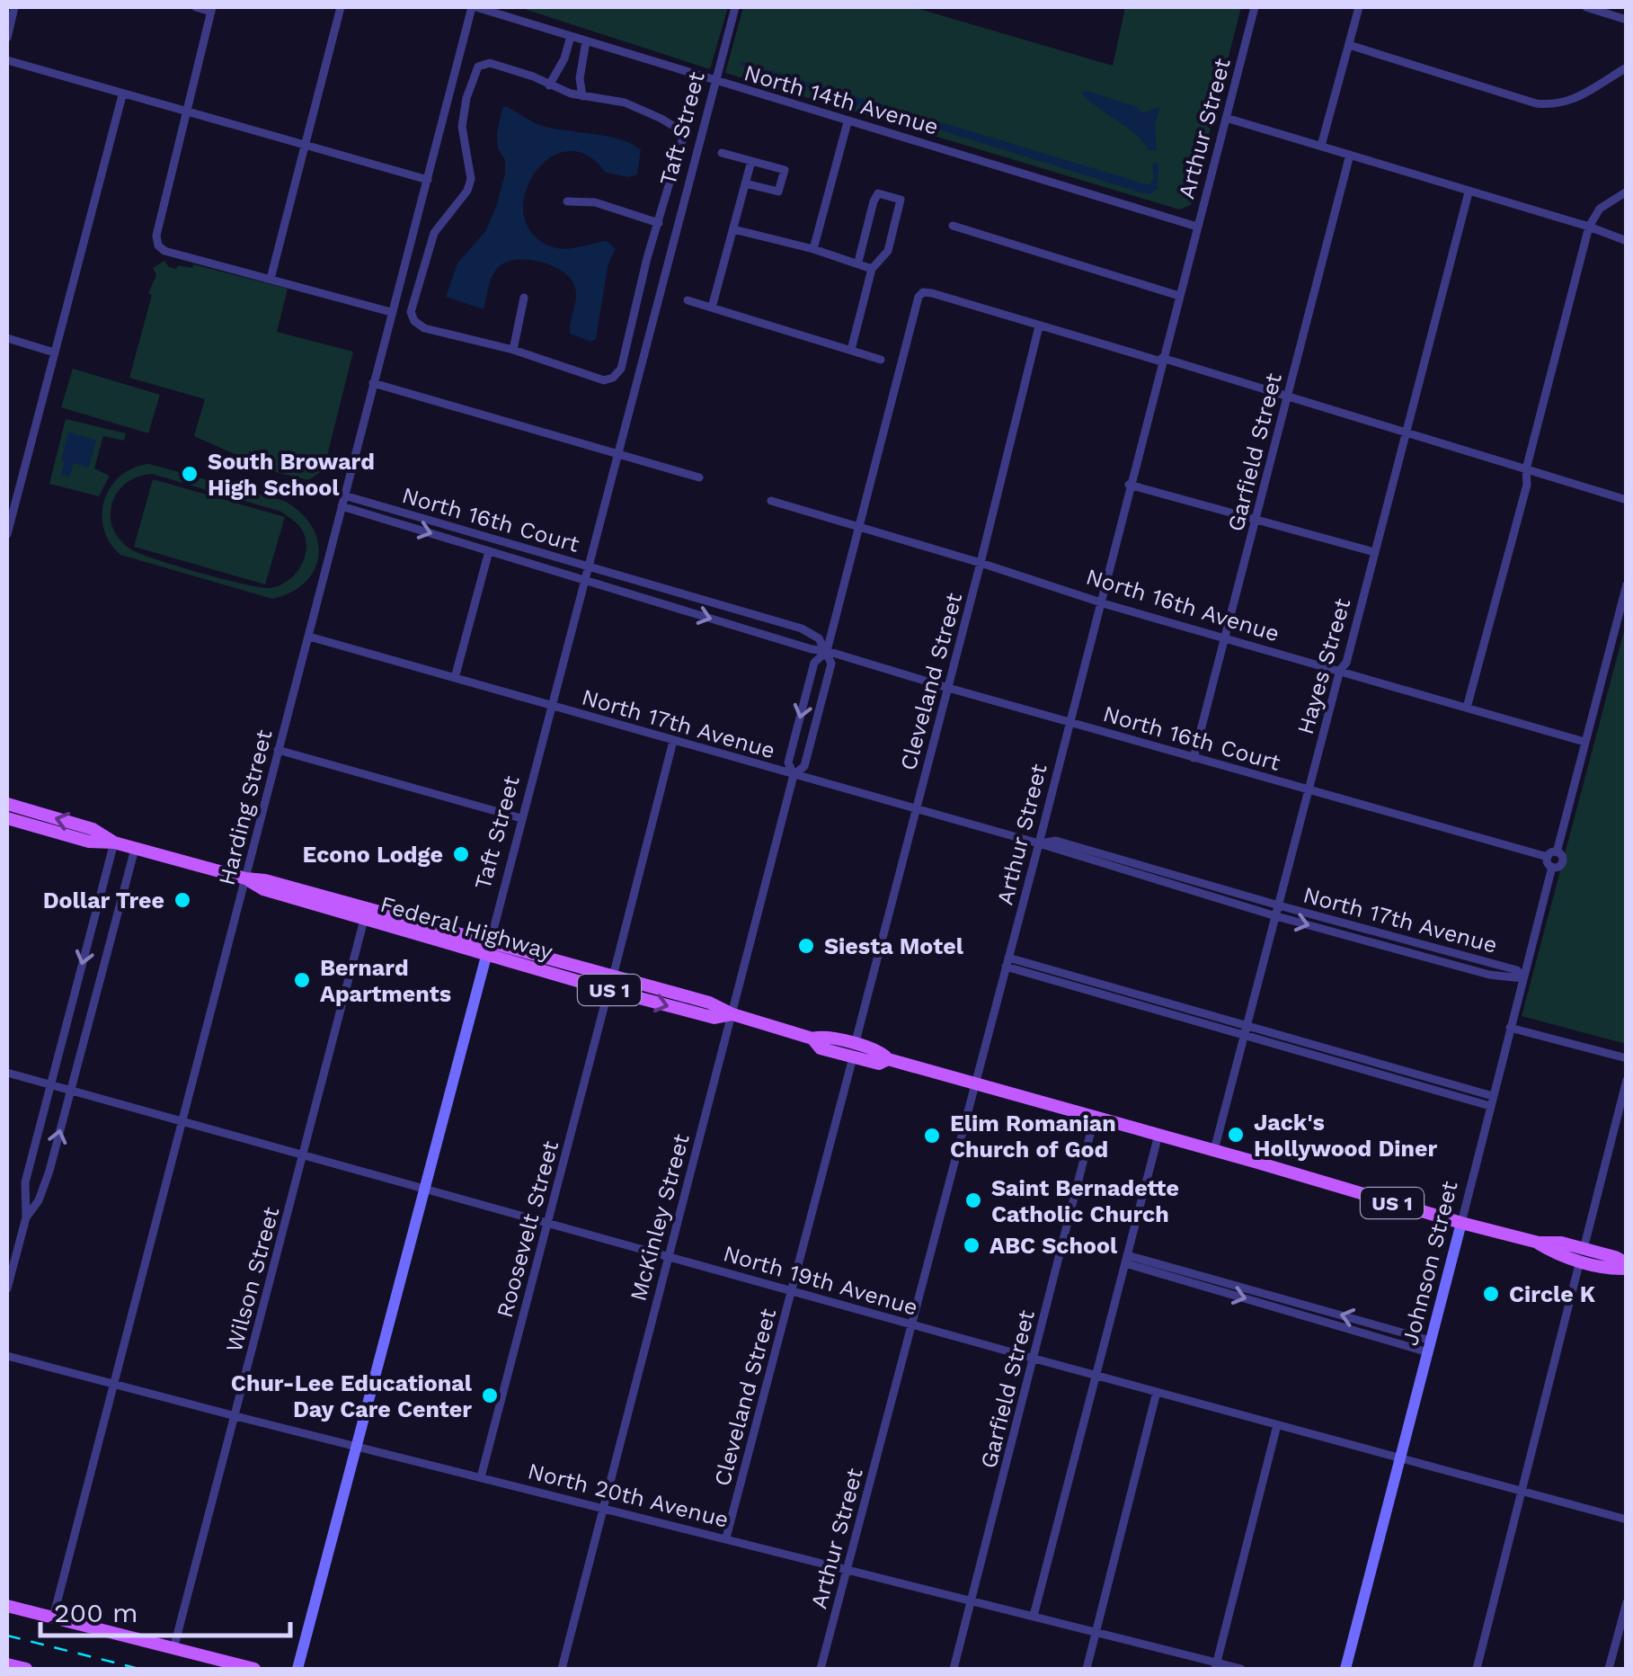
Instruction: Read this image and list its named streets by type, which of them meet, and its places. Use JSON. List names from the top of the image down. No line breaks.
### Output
{"streets":{"main road":["Federal Highway","US 1"],"street":["North 14th Avenue","Taft Street","Arthur Street","Garfield Street","North 16th Court","North 16th Avenue","Hayes Street","Cleveland Street","North 17th Avenue","Harding Street","McKinley Street","Roosevelt Street","Johnson Street","Wilson Street","North 19th Avenue","North 20th Avenue"]},"crossings":[["North 14th Avenue","Taft Street"],["North 14th Avenue","Arthur Street"],["North 14th Avenue","Harding Street"],["Taft Street","North 16th Court"],["Taft Street","North 17th Avenue"],["Taft Street","Federal Highway"],["Taft Street","North 19th Avenue"],["Taft Street","North 20th Avenue"],["Arthur Street","North 16th Court"],["Arthur Street","North 16th Avenue"],["Arthur Street","North 17th Avenue"],["Arthur Street","Federal Highway"],["Arthur Street","US 1"],["Arthur Street","North 19th Avenue"],["Arthur Street","North 20th Avenue"],["Garfield Street","North 16th Court"],["Garfield Street","North 16th Avenue"],["Garfield Street","US 1"],["Garfield Street","North 19th Avenue"],["Garfield Street","North 20th Avenue"],["North 16th Court","Hayes Street"],["North 16th Court","Cleveland Street"],["North 16th Court","Harding Street"],["North 16th Court","McKinley Street"],["North 16th Court","Johnson Street"],["North 16th Avenue","Hayes Street"],["North 16th Avenue","Cleveland Street"],["North 16th Avenue","McKinley Street"],["Hayes Street","North 17th Avenue"],["Hayes Street","US 1"],["Cleveland Street","North 17th Avenue"],["Cleveland Street","Federal Highway"],["Cleveland Street","McKinley Street"],["Cleveland Street","North 19th Avenue"],["Cleveland Street","North 20th Avenue"],["North 17th Avenue","Harding Street"],["North 17th Avenue","McKinley Street"],["North 17th Avenue","Roosevelt Street"],["North 17th Avenue","Johnson Street"],["Harding Street","Federal Highway"],["Harding Street","North 19th Avenue"],["Harding Street","North 20th Avenue"],["Federal Highway","US 1"],["Federal Highway","McKinley Street"],["Federal Highway","Roosevelt Street"],["Federal Highway","Wilson Street"],["US 1","Johnson Street"],["McKinley Street","North 19th Avenue"],["McKinley Street","North 20th Avenue"],["Roosevelt Street","North 19th Avenue"],["Roosevelt Street","North 20th Avenue"],["Johnson Street","North 19th Avenue"],["Wilson Street","North 19th Avenue"],["Wilson Street","North 20th Avenue"]],"places":["South Broward High School","Econo Lodge","Dollar Tree","Siesta Motel","Bernard Apartments","Jack's Hollywood Diner","Elim Romanian Church of God","Saint Bernadette Catholic Church","ABC School","Circle K","Chur-Lee Educational Day Care Center"],"scale_bar":"200 m"}
